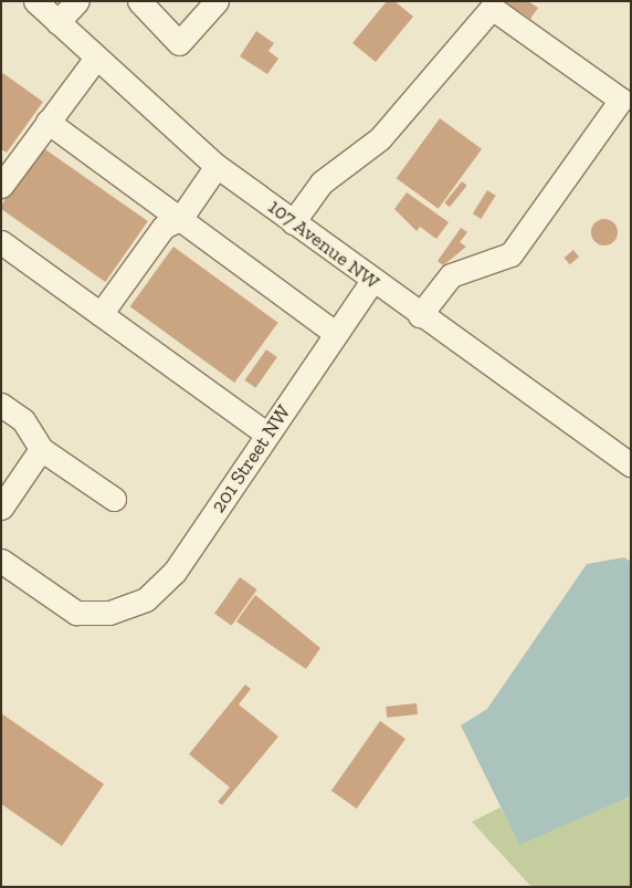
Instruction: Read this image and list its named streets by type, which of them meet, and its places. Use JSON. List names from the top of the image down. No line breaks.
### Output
{"streets":{"street":["107 Avenue NW","201 Street NW"]},"crossings":[["107 Avenue NW","201 Street NW"]]}
